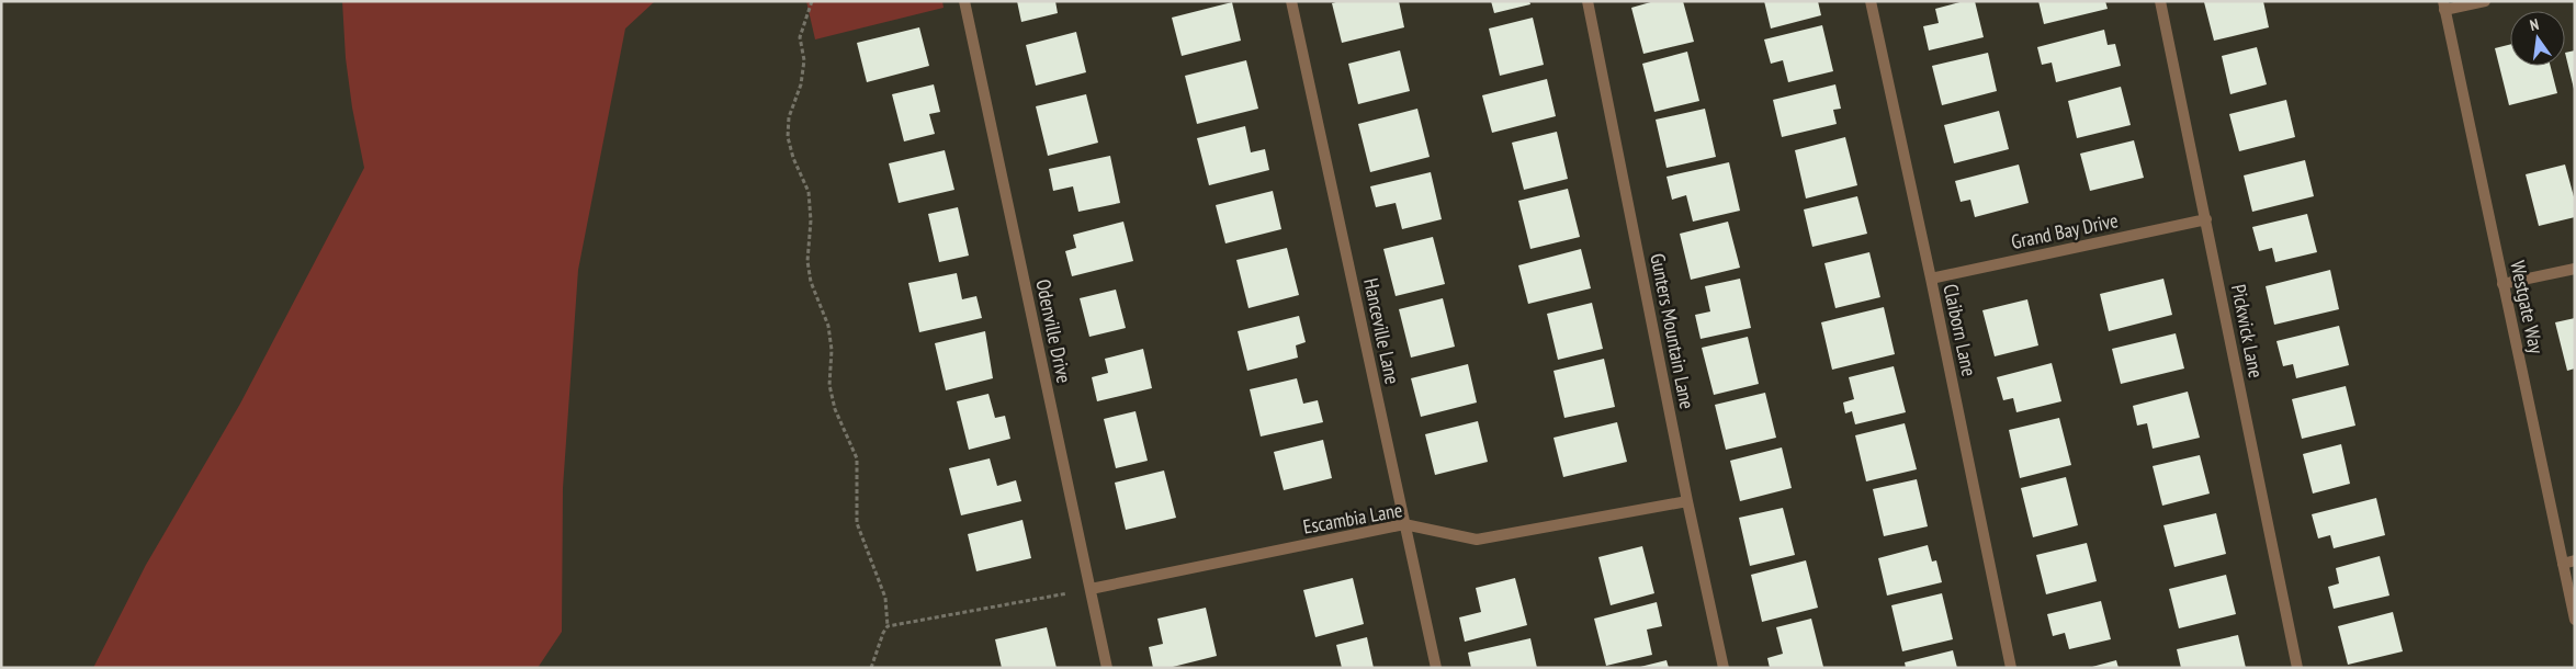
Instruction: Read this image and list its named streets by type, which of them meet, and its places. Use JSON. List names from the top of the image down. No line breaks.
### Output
{"streets":{"street":["Grand Bay Drive","Westgate Way","Claiborn Lane","Odenville Drive","Hanceville Lane","Gunters Mountain Lane","Pickwick Lane","Escambia Lane"]},"crossings":[["Grand Bay Drive","Claiborn Lane"],["Grand Bay Drive","Pickwick Lane"],["Odenville Drive","Escambia Lane"],["Hanceville Lane","Escambia Lane"],["Gunters Mountain Lane","Escambia Lane"]],"north":"top"}
